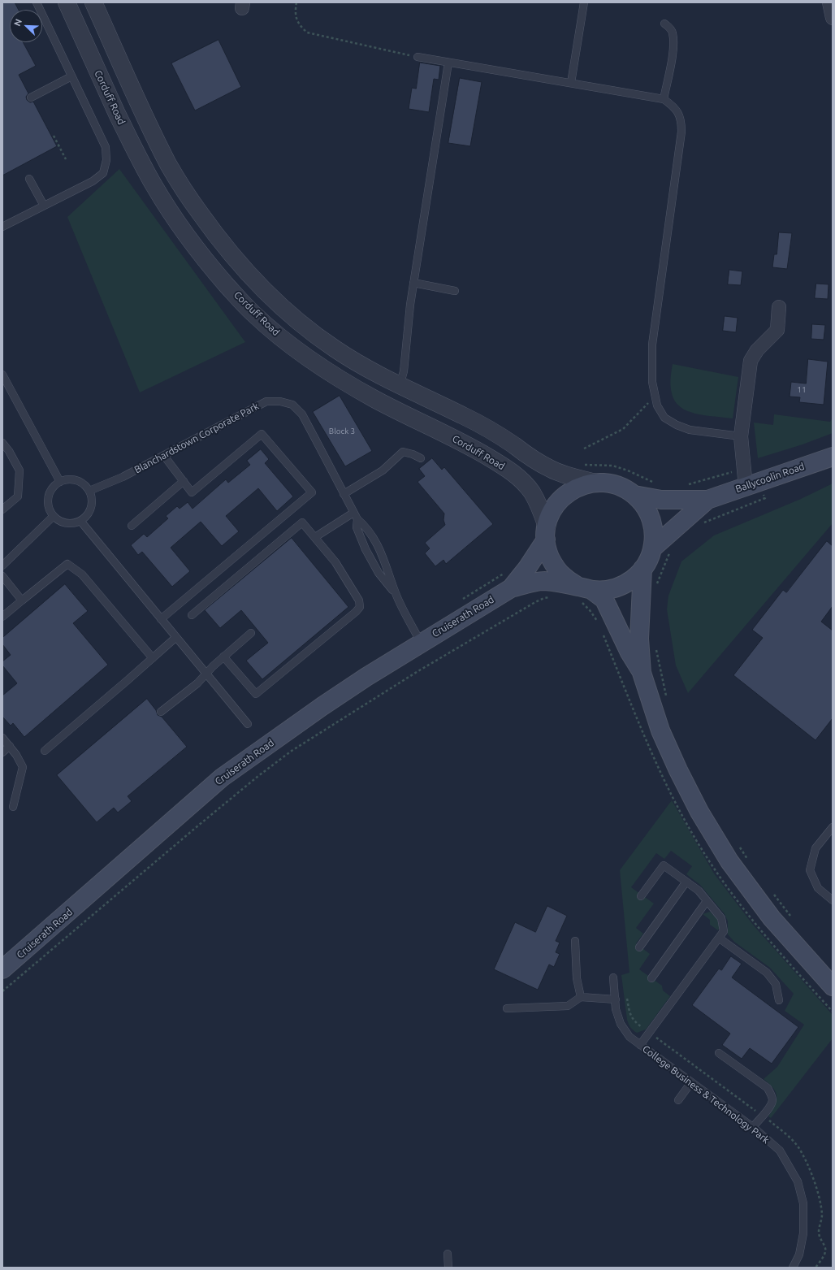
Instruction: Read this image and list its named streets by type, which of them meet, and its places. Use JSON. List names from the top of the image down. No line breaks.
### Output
{"streets":{"main road":["Ballycoolin Road","Cruiserath Road"],"street":["Corduff Road"],"lane":["Blanchardstown Corporate Park","College Business & Technology Park"]},"crossings":[["Corduff Road","Ballycoolin Road"],["Corduff Road","Cruiserath Road"],["Blanchardstown Corporate Park","Cruiserath Road"],["Ballycoolin Road","Cruiserath Road"]],"house_numbers":["11","Block 3"],"north":"top left"}
